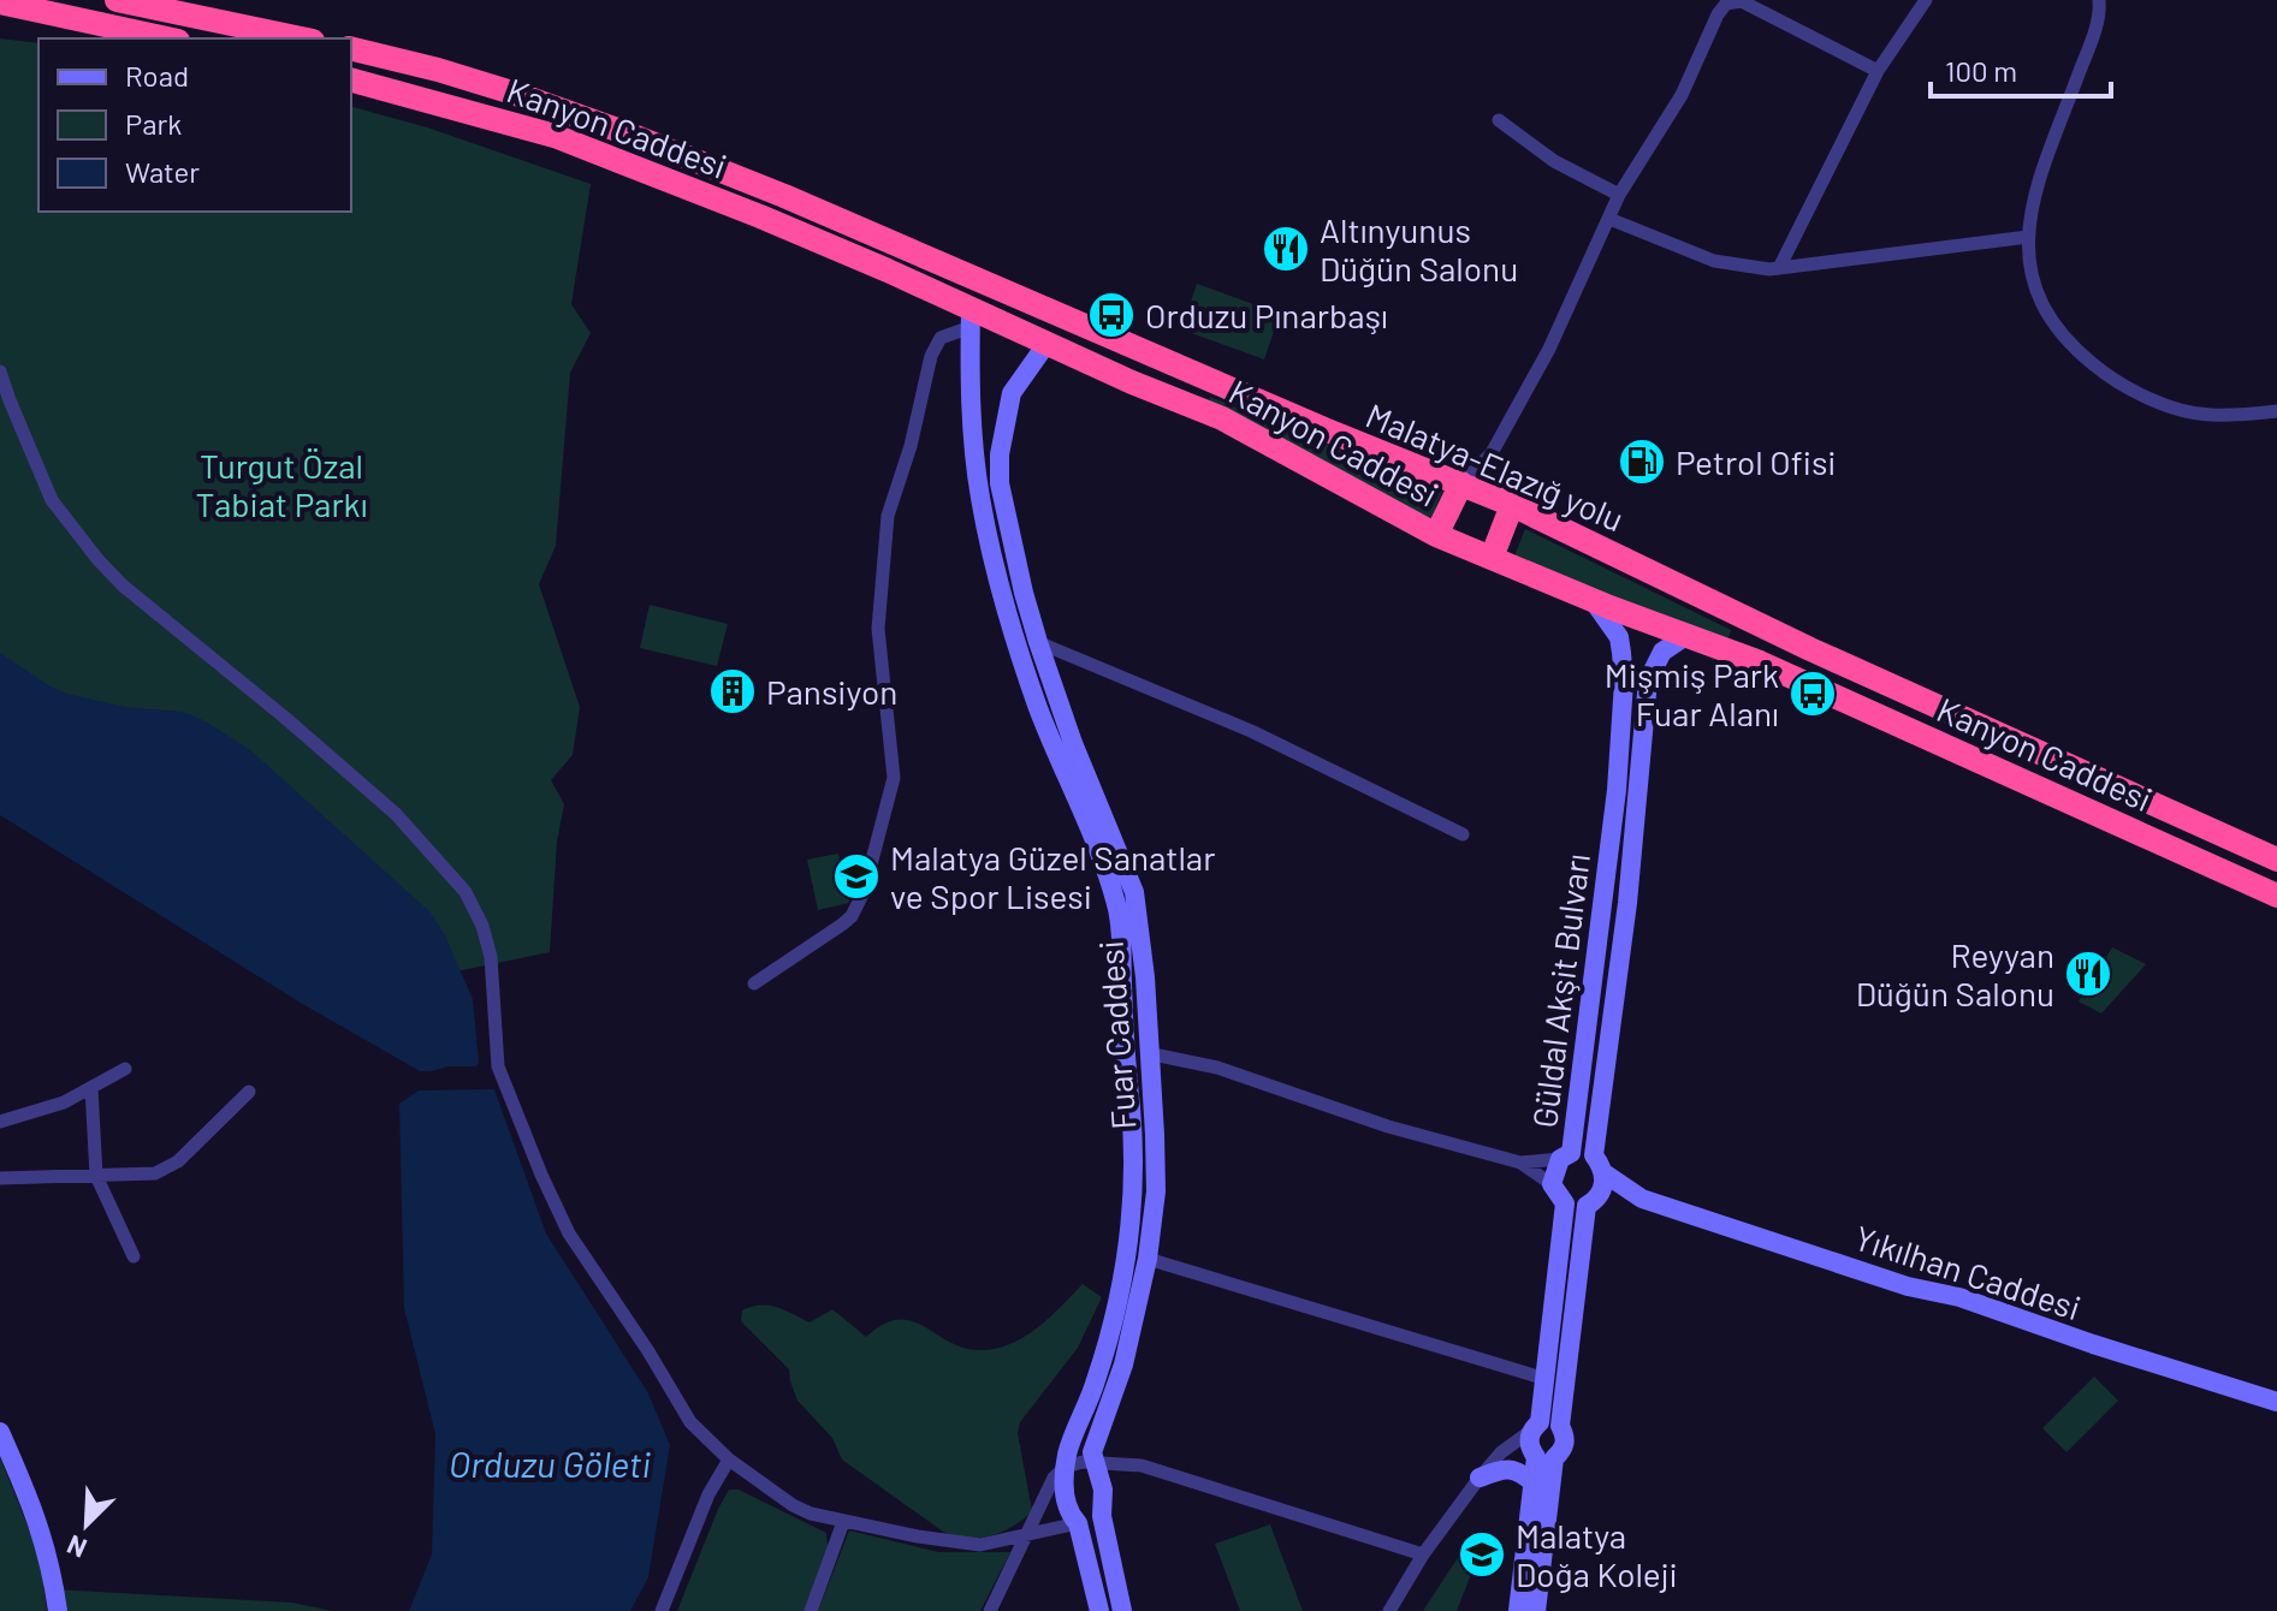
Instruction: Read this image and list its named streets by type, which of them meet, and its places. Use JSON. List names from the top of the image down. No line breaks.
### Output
{"streets":{"highway":["Kanyon Caddesi","Malatya-Elazığ yolu"],"street":["Güldal Akşit Bulvarı","Fuar Caddesi","Yıkılhan Caddesi"]},"crossings":[["Kanyon Caddesi","Güldal Akşit Bulvarı"],["Kanyon Caddesi","Fuar Caddesi"],["Güldal Akşit Bulvarı","Yıkılhan Caddesi"]],"water":["Orduzu Göleti"],"parks":["Turgut Özal Tabiat Parkı"],"places":{"restaurant":["Altınyunus Düğün Salonu","Reyyan Düğün Salonu"],"bus stop":["Orduzu Pınarbaşı","Mişmiş Park Fuar Alanı"],"fuel station":["Petrol Ofisi"],"building":["Pansiyon"],"school or university":["Malatya Güzel Sanatlar ve Spor Lisesi","Malatya Doğa Koleji"]},"legend":["Road","Park","Water"],"scale_bar":"100 m","north":"bottom left"}
